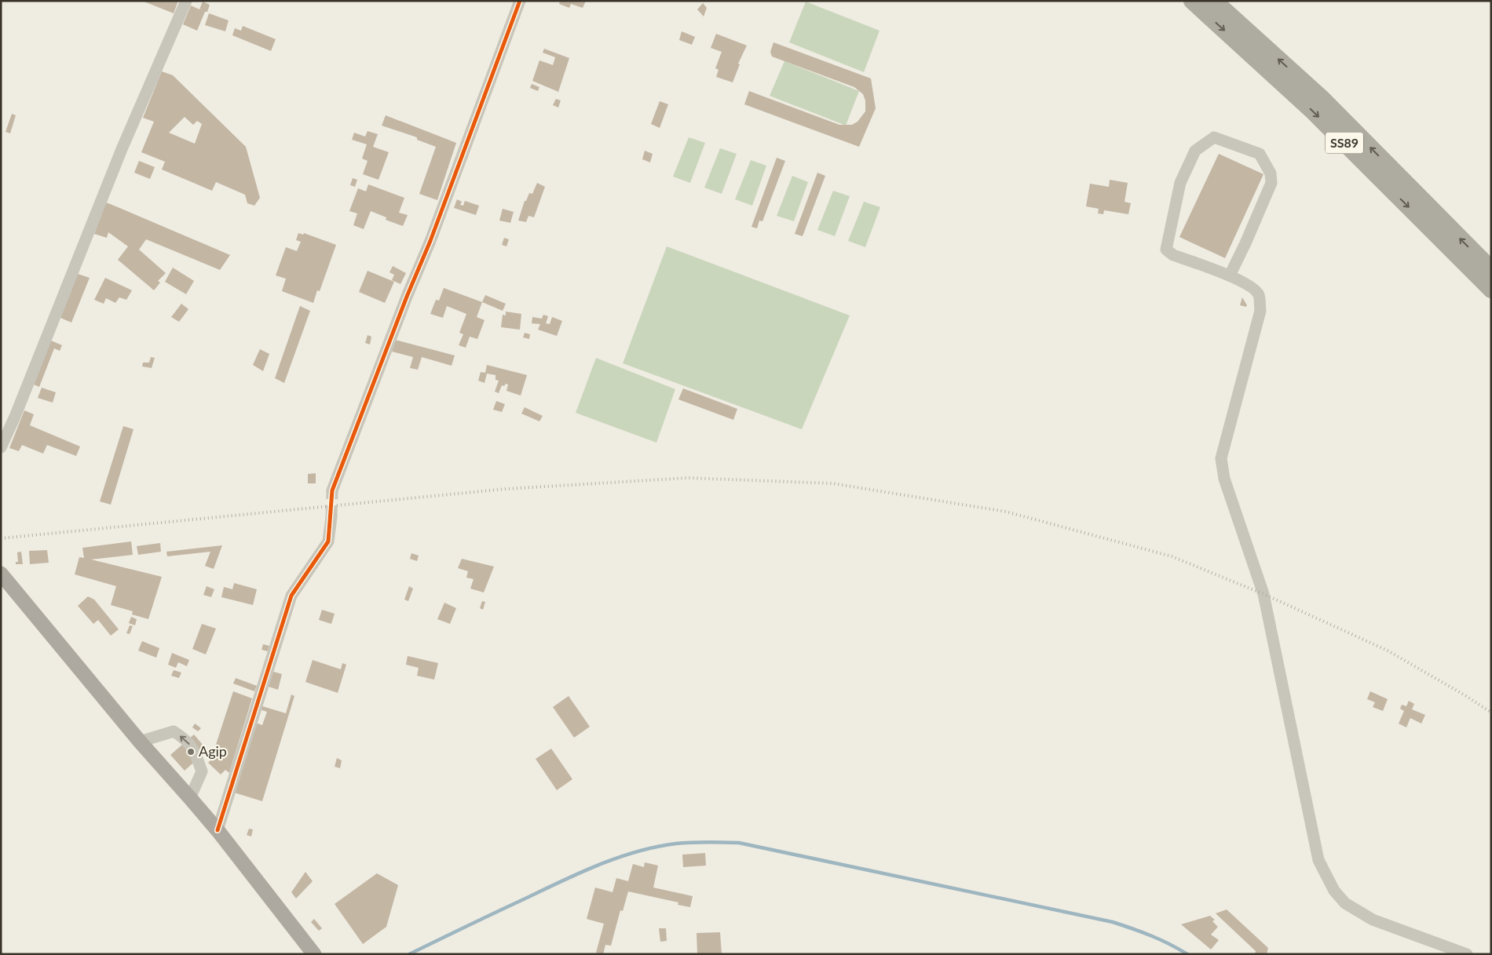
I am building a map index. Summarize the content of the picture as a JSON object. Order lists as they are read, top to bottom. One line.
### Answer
{"streets":{"highway":["SS89"]},"places":["Agip"]}
